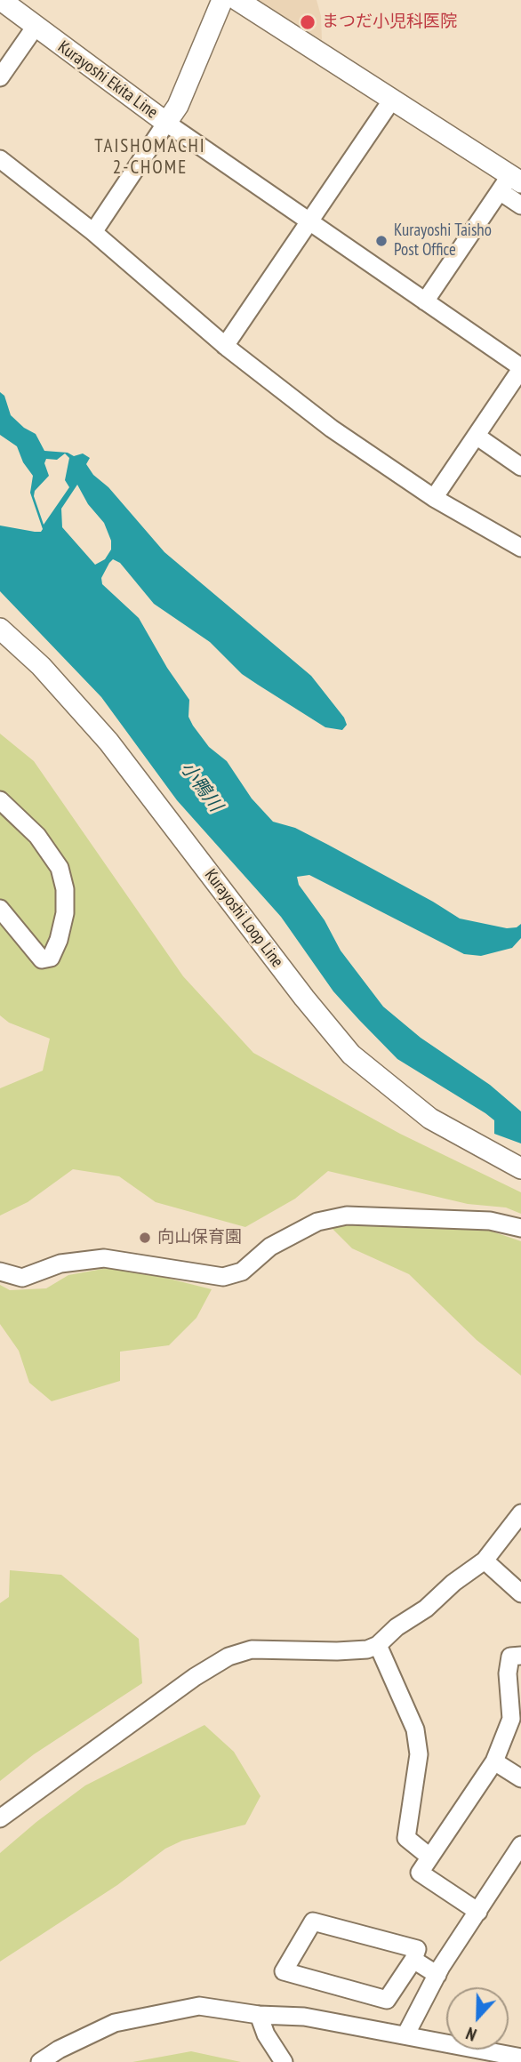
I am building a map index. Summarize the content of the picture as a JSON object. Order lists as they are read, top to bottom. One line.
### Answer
{"streets":{"main road":["Kurayoshi Ekita Line","Kurayoshi Loop Line"]},"districts":["TAISHOMACHI 2-CHOME"],"water":["小鴨川"],"places":["まつだ小児科医院","Kurayoshi Taisho Post Office","向山保育園"],"north":"bottom"}
